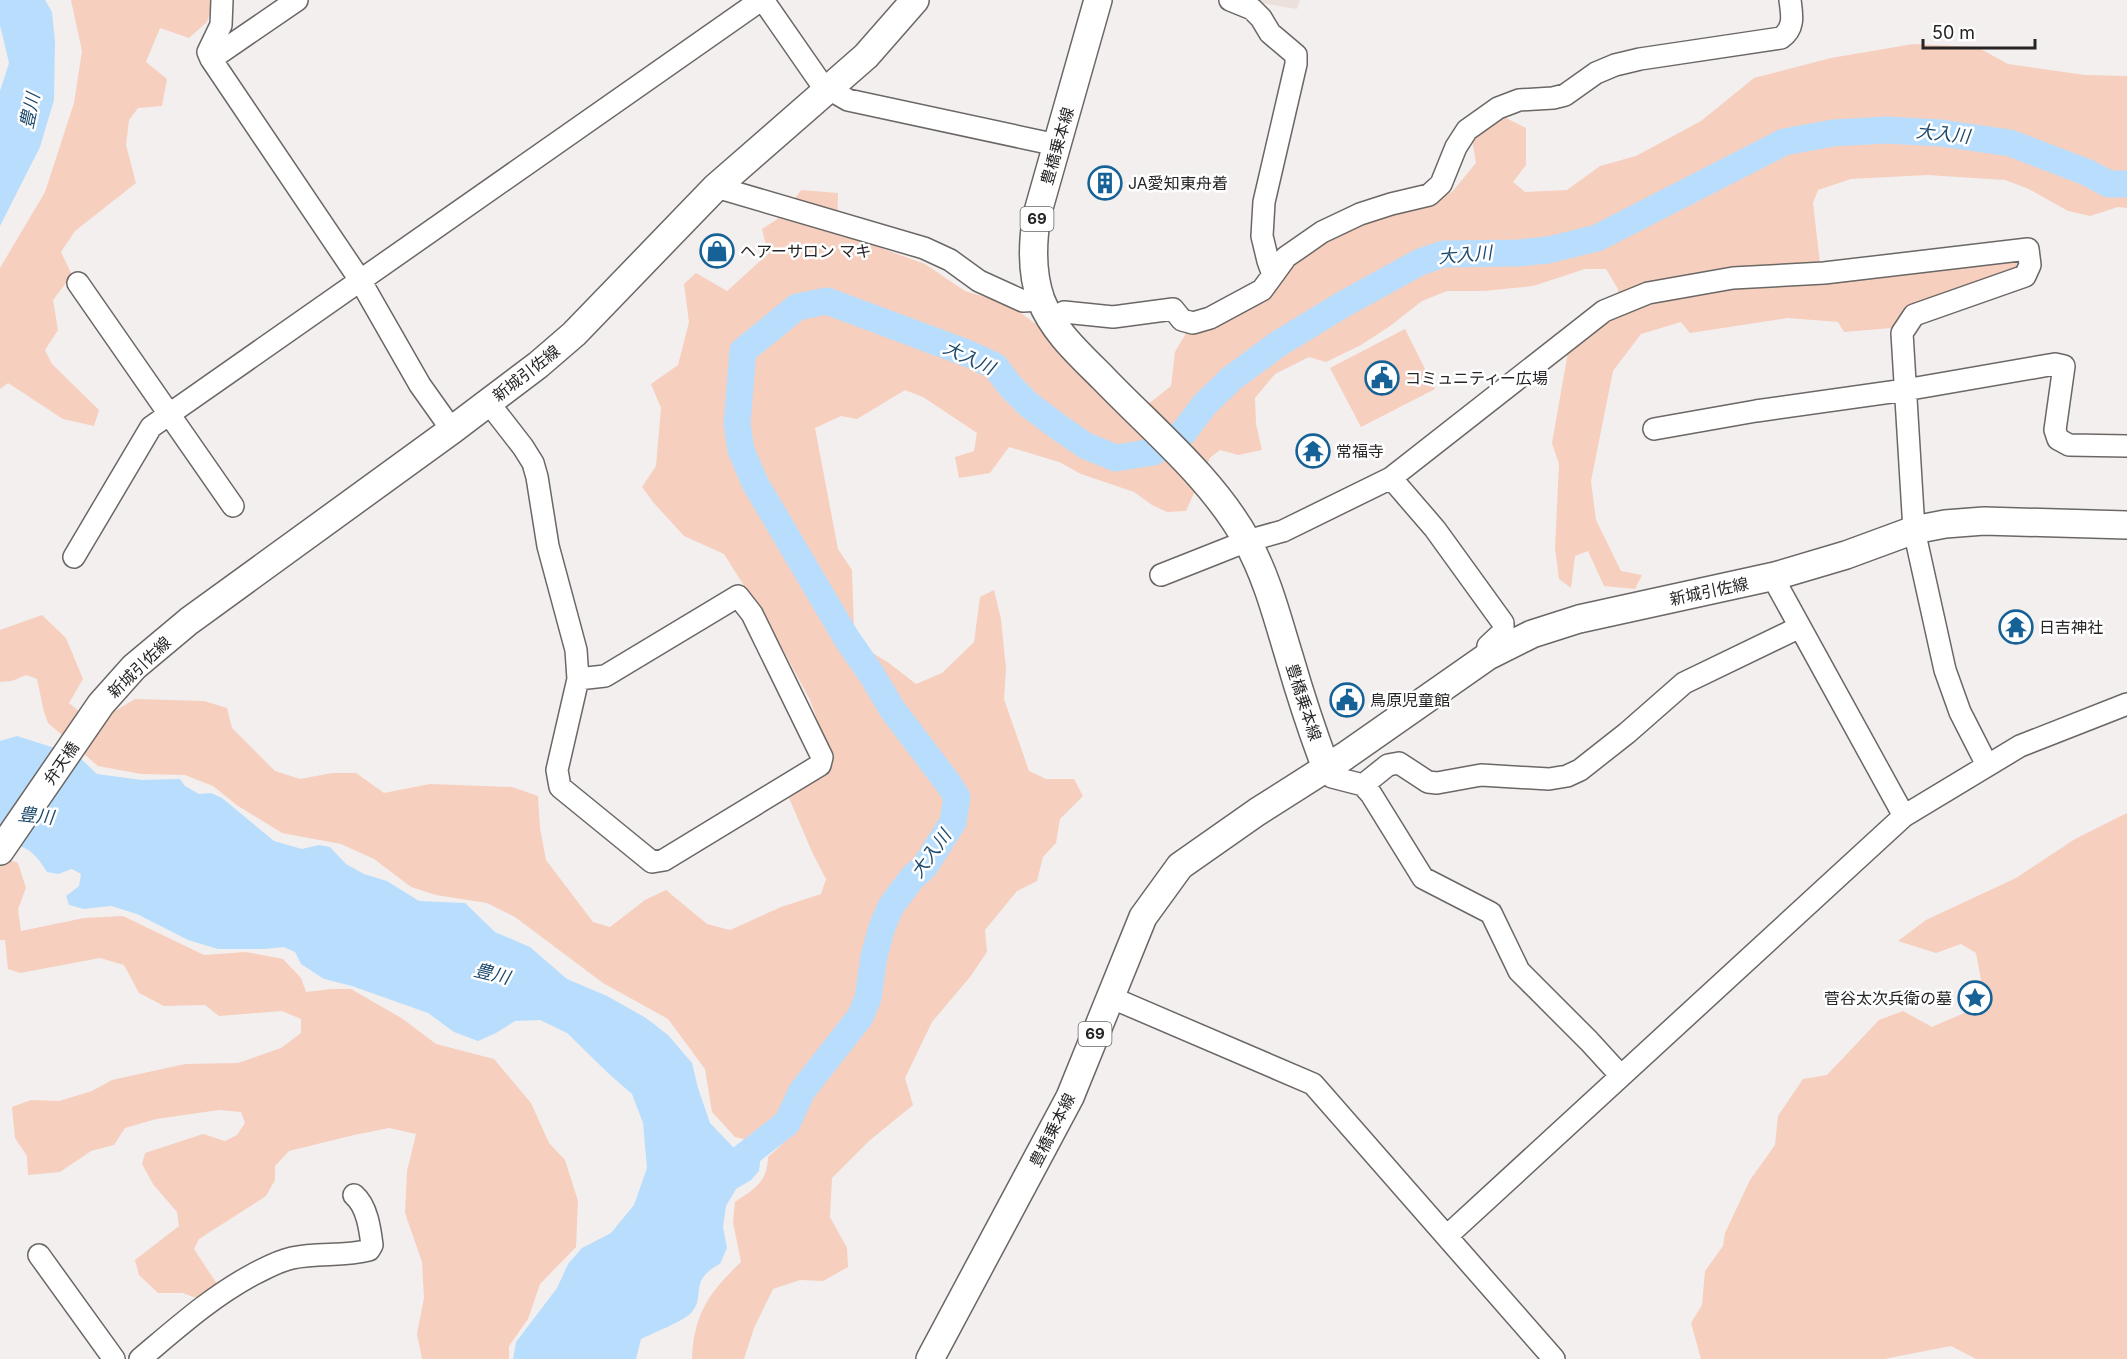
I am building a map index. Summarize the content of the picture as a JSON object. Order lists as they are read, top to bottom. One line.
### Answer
{"streets":{"main road":["豊橋乗本線","69","新城引佐線","弁天橋"]},"crossings":[["豊橋乗本線","新城引佐線"],["新城引佐線","弁天橋"]],"water":["豊川","大入川"],"places":{"building":["JA愛知東舟着"],"shop":["ヘアーサロン マキ"],"public building":["コミュニティー広場","鳥原児童館"],"temple":["常福寺","日吉神社"],"place":["菅谷太次兵衛の墓"]},"scale_bar":"50 m"}
